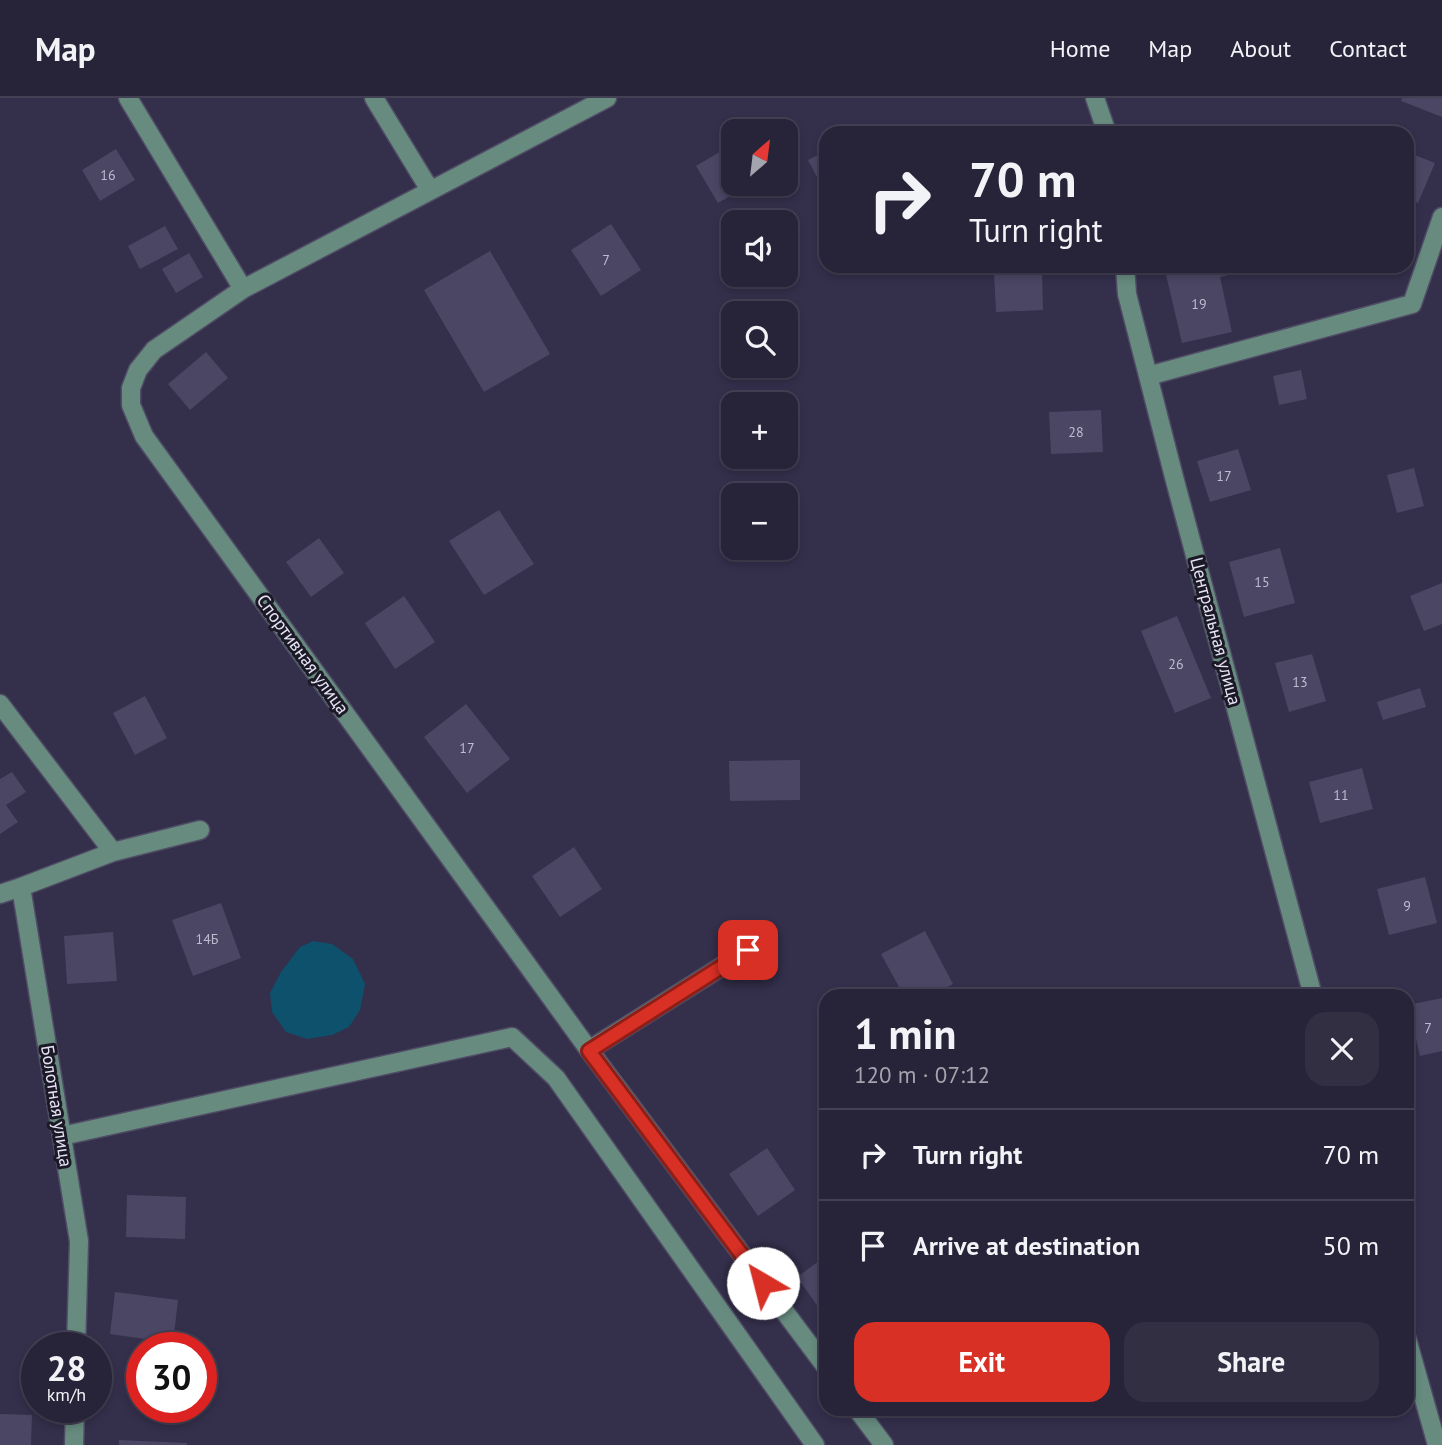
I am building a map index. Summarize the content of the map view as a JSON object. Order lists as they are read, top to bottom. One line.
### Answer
{"streets":{"street":["Центральная улица","Спортивная улица","Болотная улица"]},"house_numbers":["16","7","19","28","17","15","26","13","17","11","9","14Б","7"],"north":"top right","page":{"header":"Map","nav":["Home","Map","About","Contact"],"map_buttons":["+","−"],"turn":["70 m","Turn right"],"heading":["1 min","120 m · 07:12"],"list":[{"name":"Turn right","value":"70 m"},{"name":"Arrive at destination","value":"50 m"}],"buttons":["Exit","Share"],"speed":"28 km/h","limit":"30"}}
